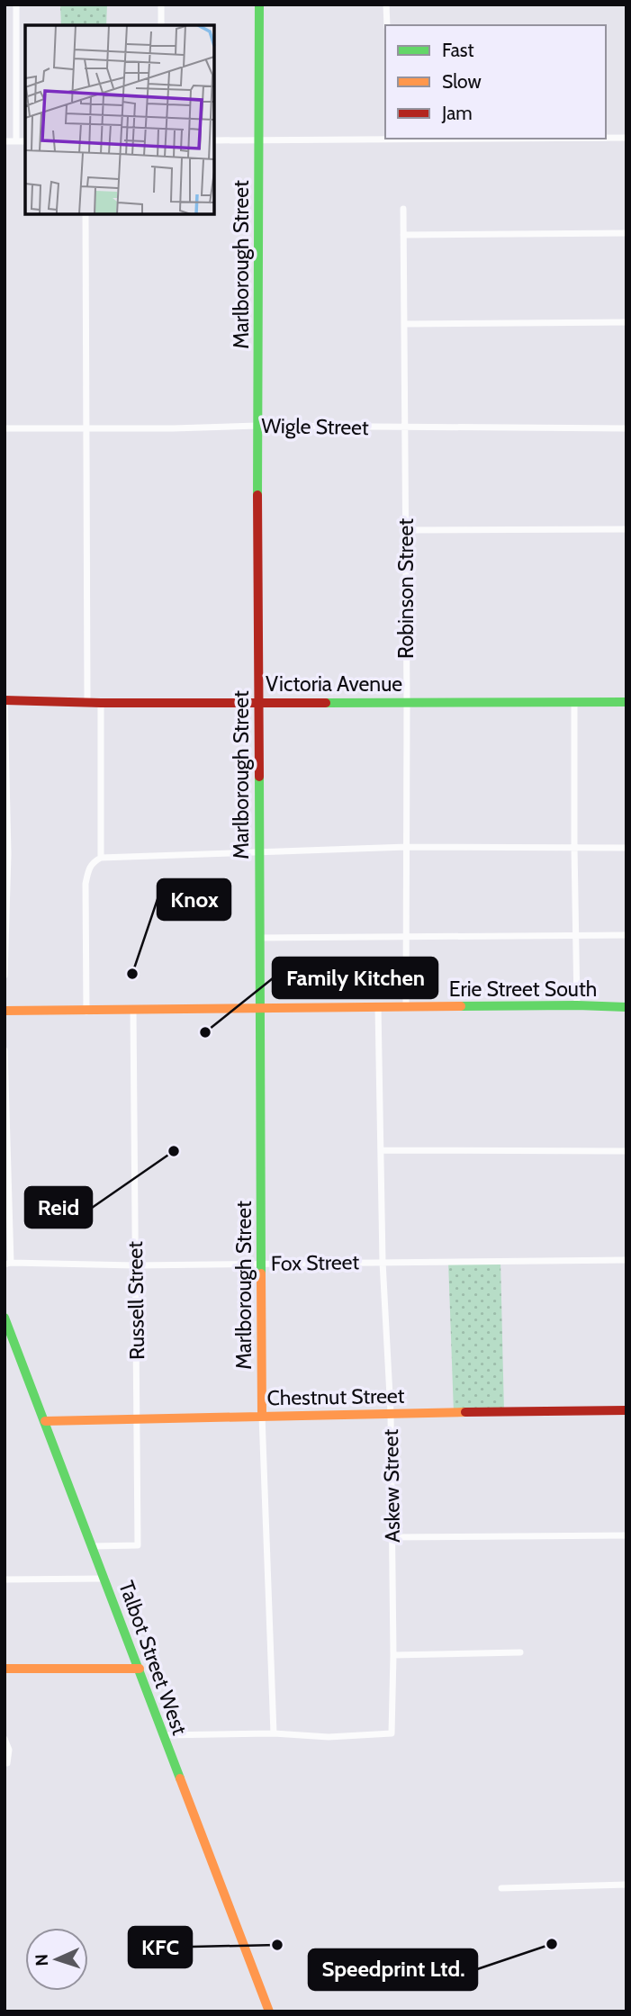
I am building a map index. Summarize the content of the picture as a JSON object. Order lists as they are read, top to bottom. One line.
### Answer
{"streets":{"street":["Marlborough Street","Wigle Street","Robinson Street","Victoria Avenue","Erie Street South","Fox Street","Russell Street","Chestnut Street","Askew Street","Talbot Street West"]},"crossings":[["Marlborough Street","Wigle Street"],["Marlborough Street","Victoria Avenue"],["Marlborough Street","Erie Street South"],["Marlborough Street","Fox Street"],["Marlborough Street","Chestnut Street"],["Marlborough Street","Askew Street"],["Wigle Street","Robinson Street"],["Robinson Street","Victoria Avenue"],["Robinson Street","Erie Street South"],["Erie Street South","Russell Street"],["Erie Street South","Askew Street"],["Fox Street","Russell Street"],["Fox Street","Askew Street"],["Russell Street","Chestnut Street"],["Russell Street","Talbot Street West"],["Chestnut Street","Askew Street"],["Chestnut Street","Talbot Street West"]],"places":["Knox","Family Kitchen","Reid","Speedprint Ltd.","KFC"],"legend":["Fast","Slow","Jam"],"north":"left"}
